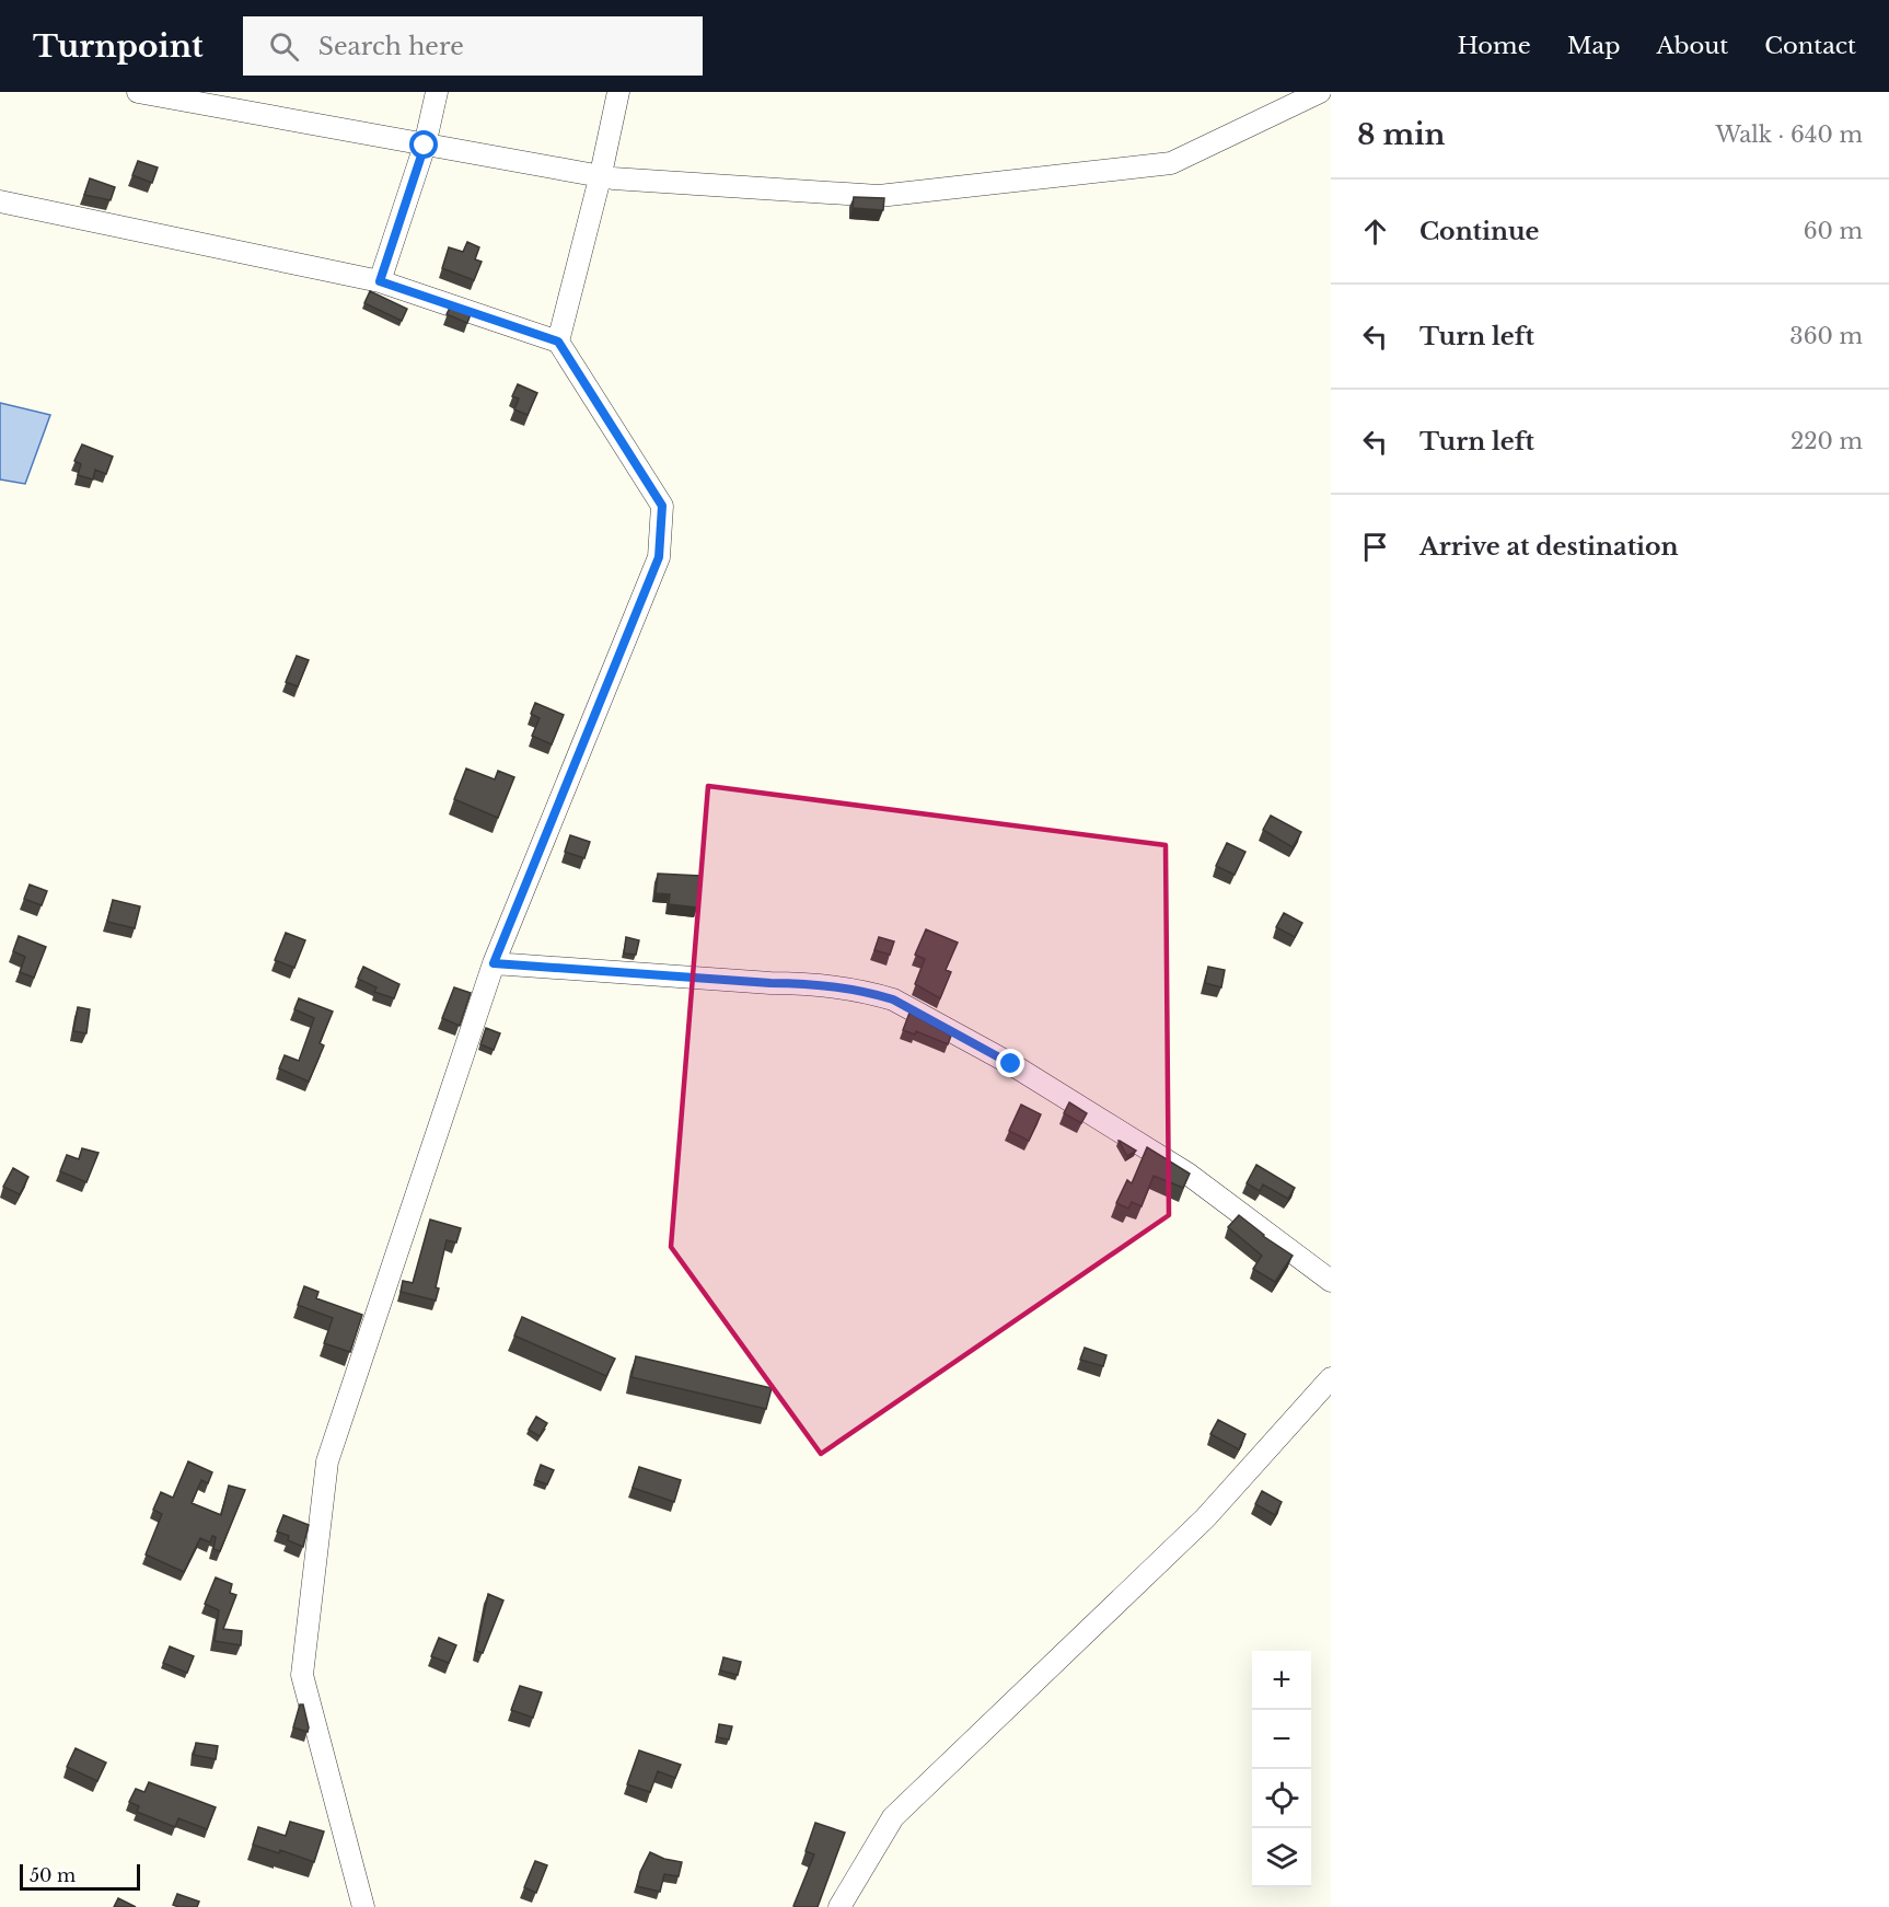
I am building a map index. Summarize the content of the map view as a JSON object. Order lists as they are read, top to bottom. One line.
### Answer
{"scale_bar":"50 m","page":{"header":"Turnpoint","search":"Search here","nav":["Home","Map","About","Contact"],"heading":["8 min","Walk · 640 m"],"list":[["Continue","60 m"],["Turn left","360 m"],["Turn left","220 m"],"Arrive at destination"],"map_buttons":["+","−"],"scale":"50 m"}}
